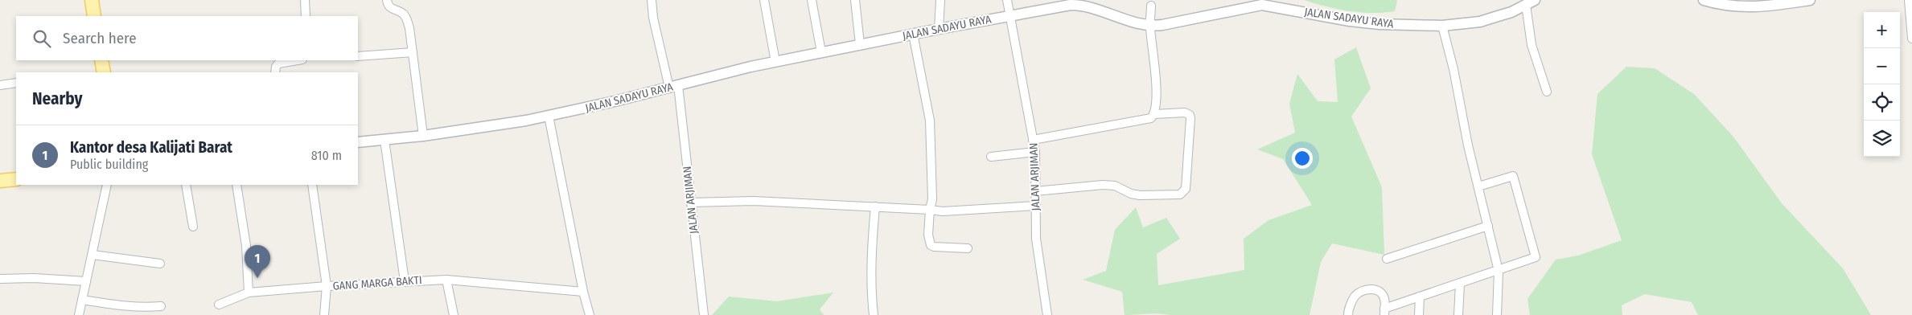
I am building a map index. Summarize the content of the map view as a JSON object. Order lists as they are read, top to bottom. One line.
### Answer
{"streets":{"street":["JALAN SADAYU RAYA","JALAN ARJIMAN","GANG MARGA BAKTI"]},"crossings":[["JALAN SADAYU RAYA","JALAN ARJIMAN"]],"page":{"map_buttons":["+","−"],"search":"Search here","heading":"Nearby","list":[{"mark":"1","name":"Kantor desa Kalijati Barat","note":"Public building","value":"810 m"}],"pins":"1"}}
